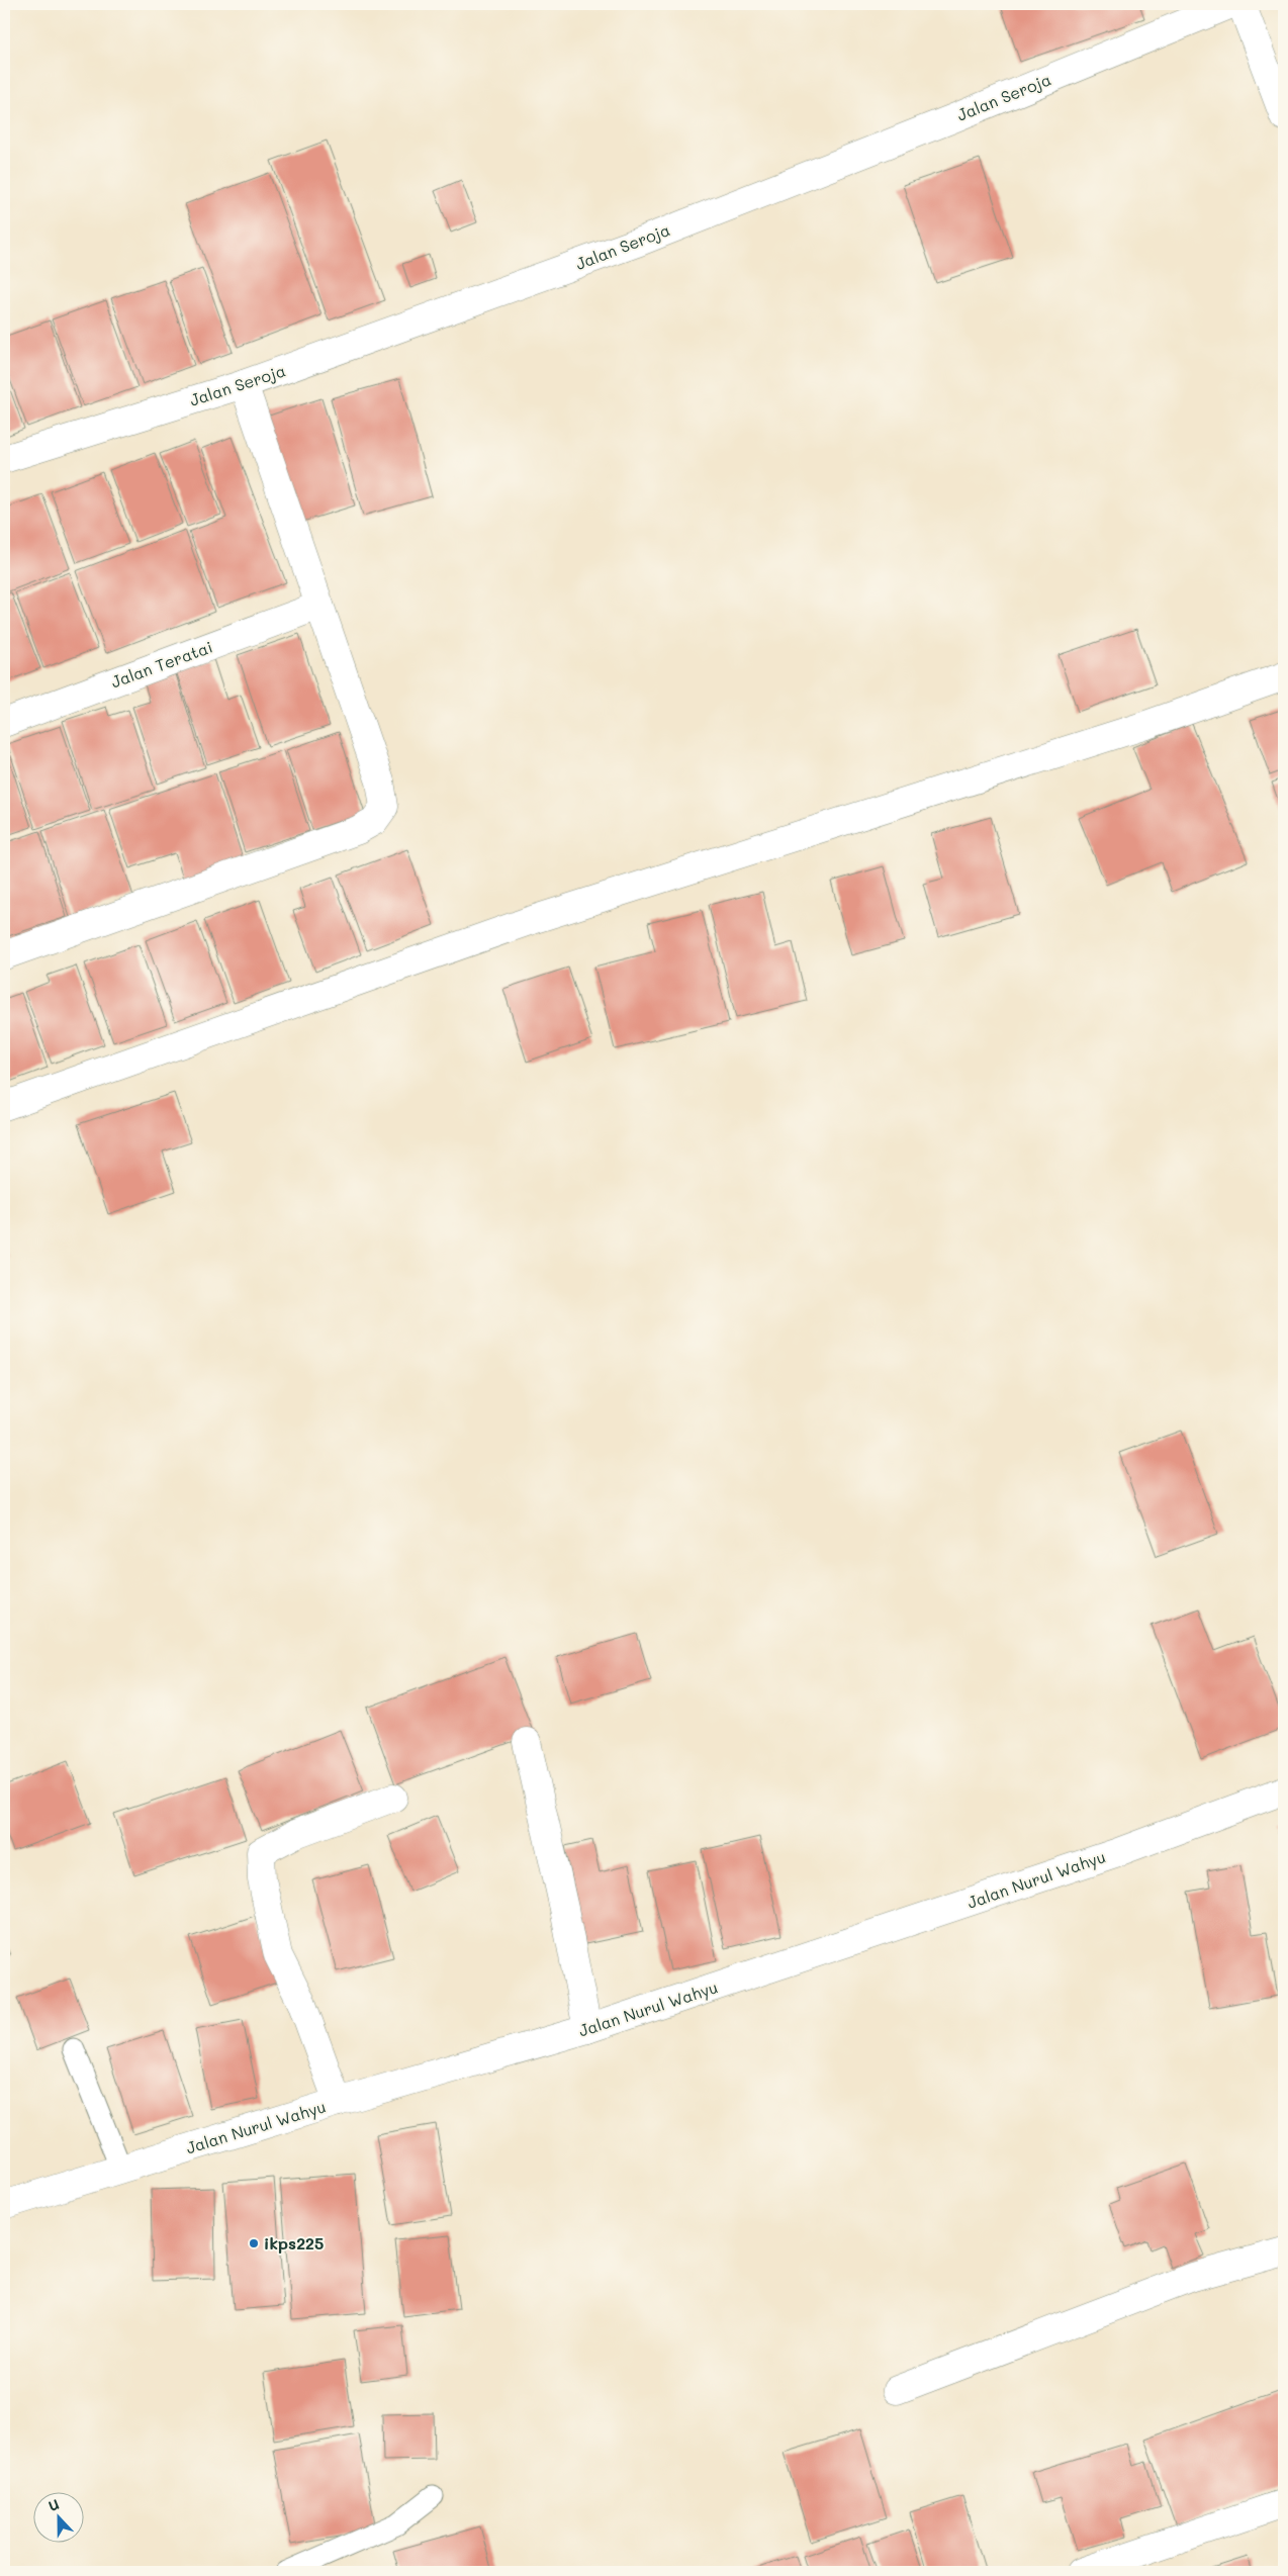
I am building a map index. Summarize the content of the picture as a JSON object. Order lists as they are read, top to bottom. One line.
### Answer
{"streets":{"street":["Jalan Seroja","Jalan Teratai","Jalan Nurul Wahyu"]},"places":["ikps225"],"north":"top"}
